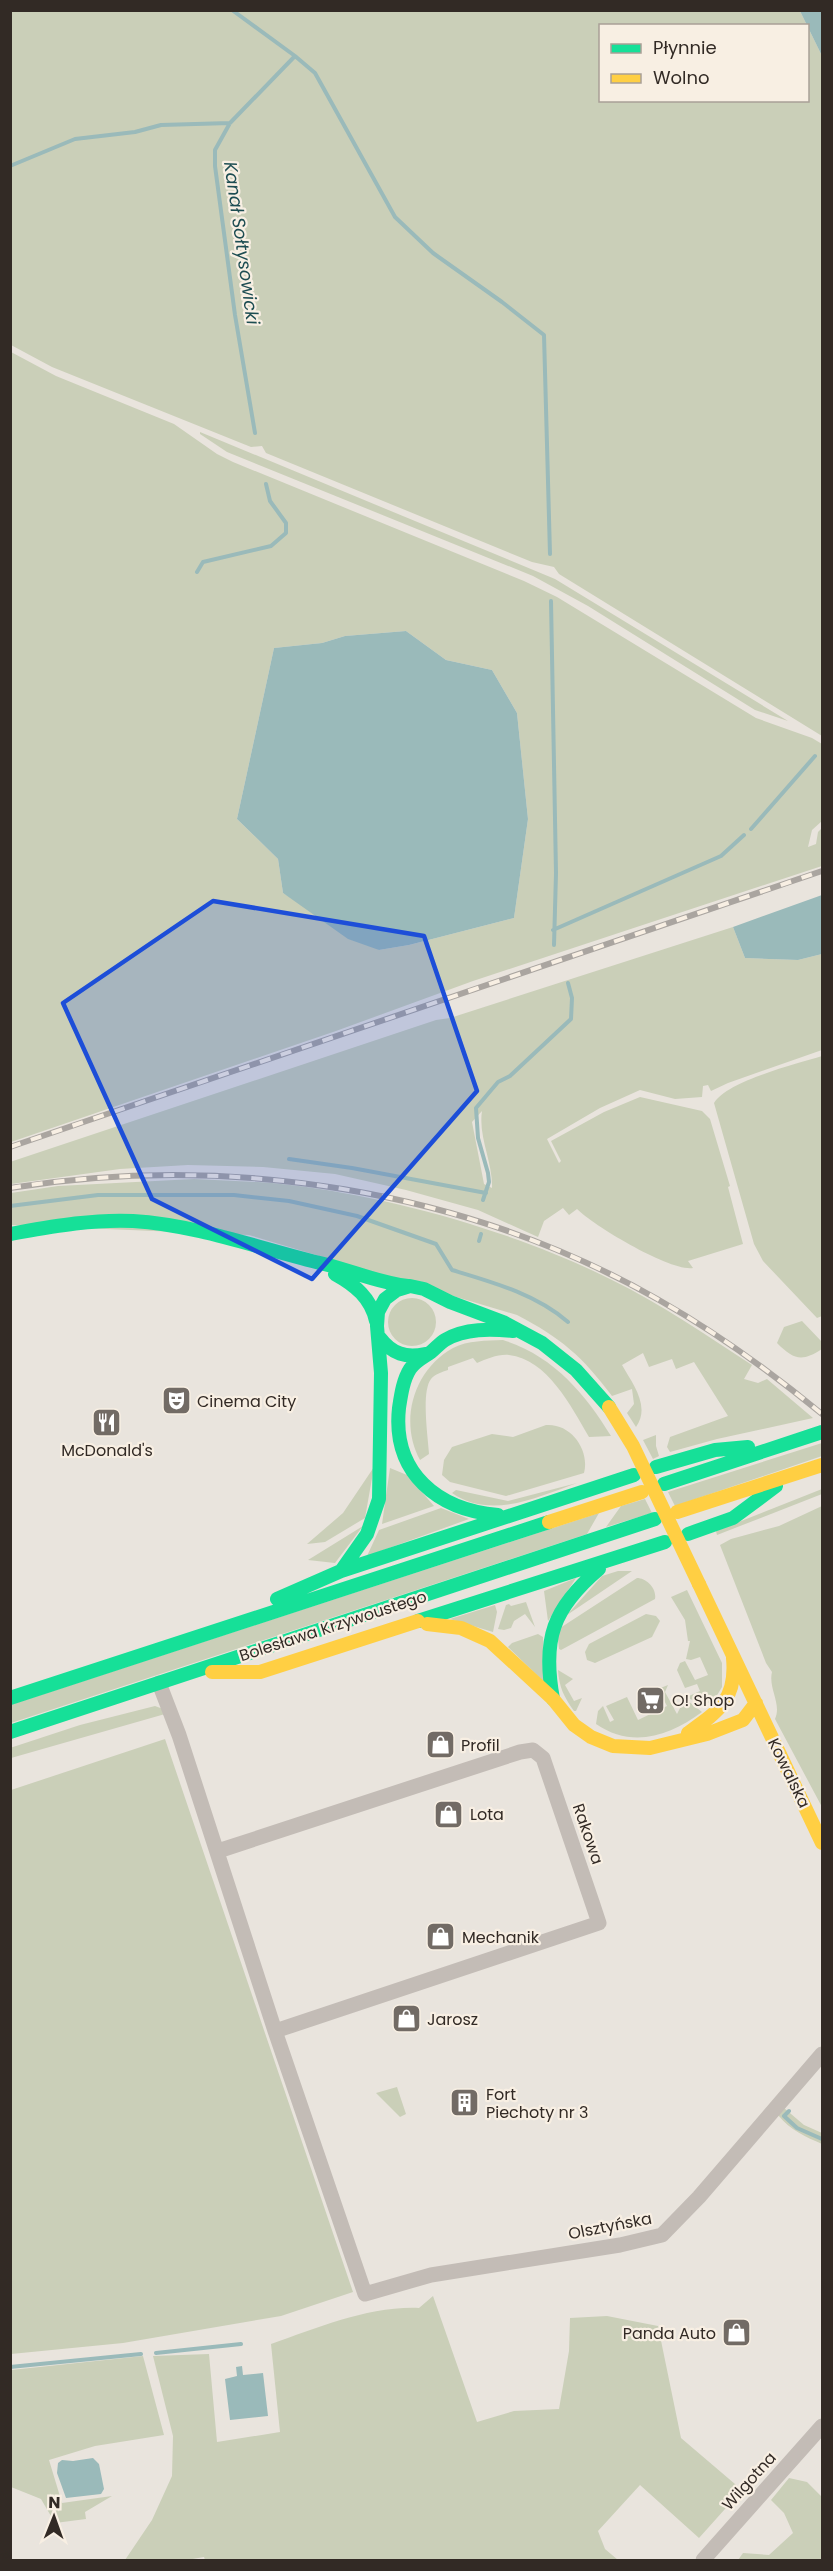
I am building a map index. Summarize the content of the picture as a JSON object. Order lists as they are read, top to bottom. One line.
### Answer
{"streets":{"main road":["Bolesława Krzywoustego","Kowalska"],"street":["Rakowa","Olsztyńska","Wilgotna"]},"crossings":[["Rakowa","Olsztyńska"]],"water":["Kanał Sołtysowicki"],"places":{"theatre":["Cinema City"],"restaurant":["McDonald's"],"supermarket":["O! Shop"],"shop":["Profil","Lota","Mechanik","Jarosz","Panda Auto"],"building":["Fort Piechoty nr 3"]},"legend":["Płynnie","Wolno"],"north":"top"}
